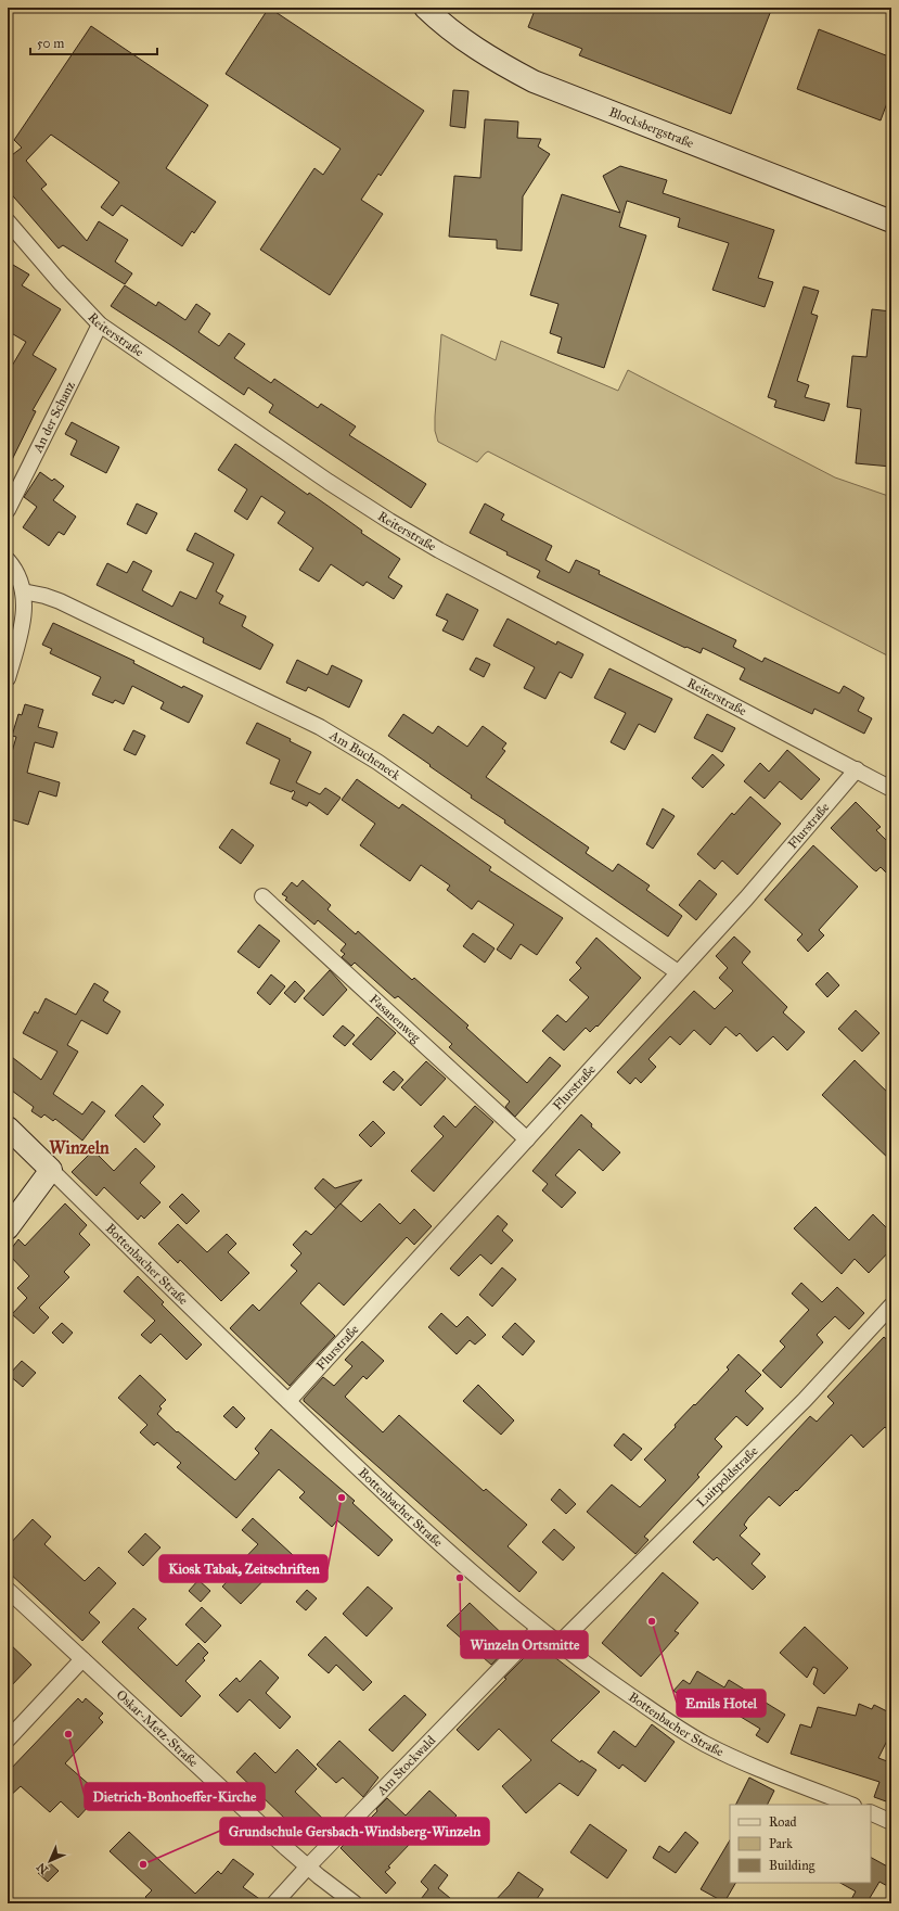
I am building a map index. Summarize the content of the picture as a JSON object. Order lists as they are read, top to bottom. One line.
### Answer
{"streets":{"main road":["Blocksbergstraße","Bottenbacher Straße"],"street":["Reiterstraße","An der Schanz","Am Bucheneck","Flurstraße","Fasanenweg","Luitpoldstraße","Oskar-Metz-Straße","Am Stockwald"]},"crossings":[["Reiterstraße","An der Schanz"],["Reiterstraße","Flurstraße"],["Am Bucheneck","Flurstraße"],["Flurstraße","Fasanenweg"],["Flurstraße","Bottenbacher Straße"],["Bottenbacher Straße","Luitpoldstraße"],["Bottenbacher Straße","Am Stockwald"],["Oskar-Metz-Straße","Am Stockwald"]],"districts":["Winzeln"],"places":["Kiosk Tabak, Zeitschriften","Winzeln Ortsmitte","Emils Hotel","Dietrich-Bonhoeffer-Kirche","Grundschule Gersbach-Windsberg-Winzeln"],"legend":["Road","Park","Building"],"scale_bar":"50 m","north":"bottom left"}
